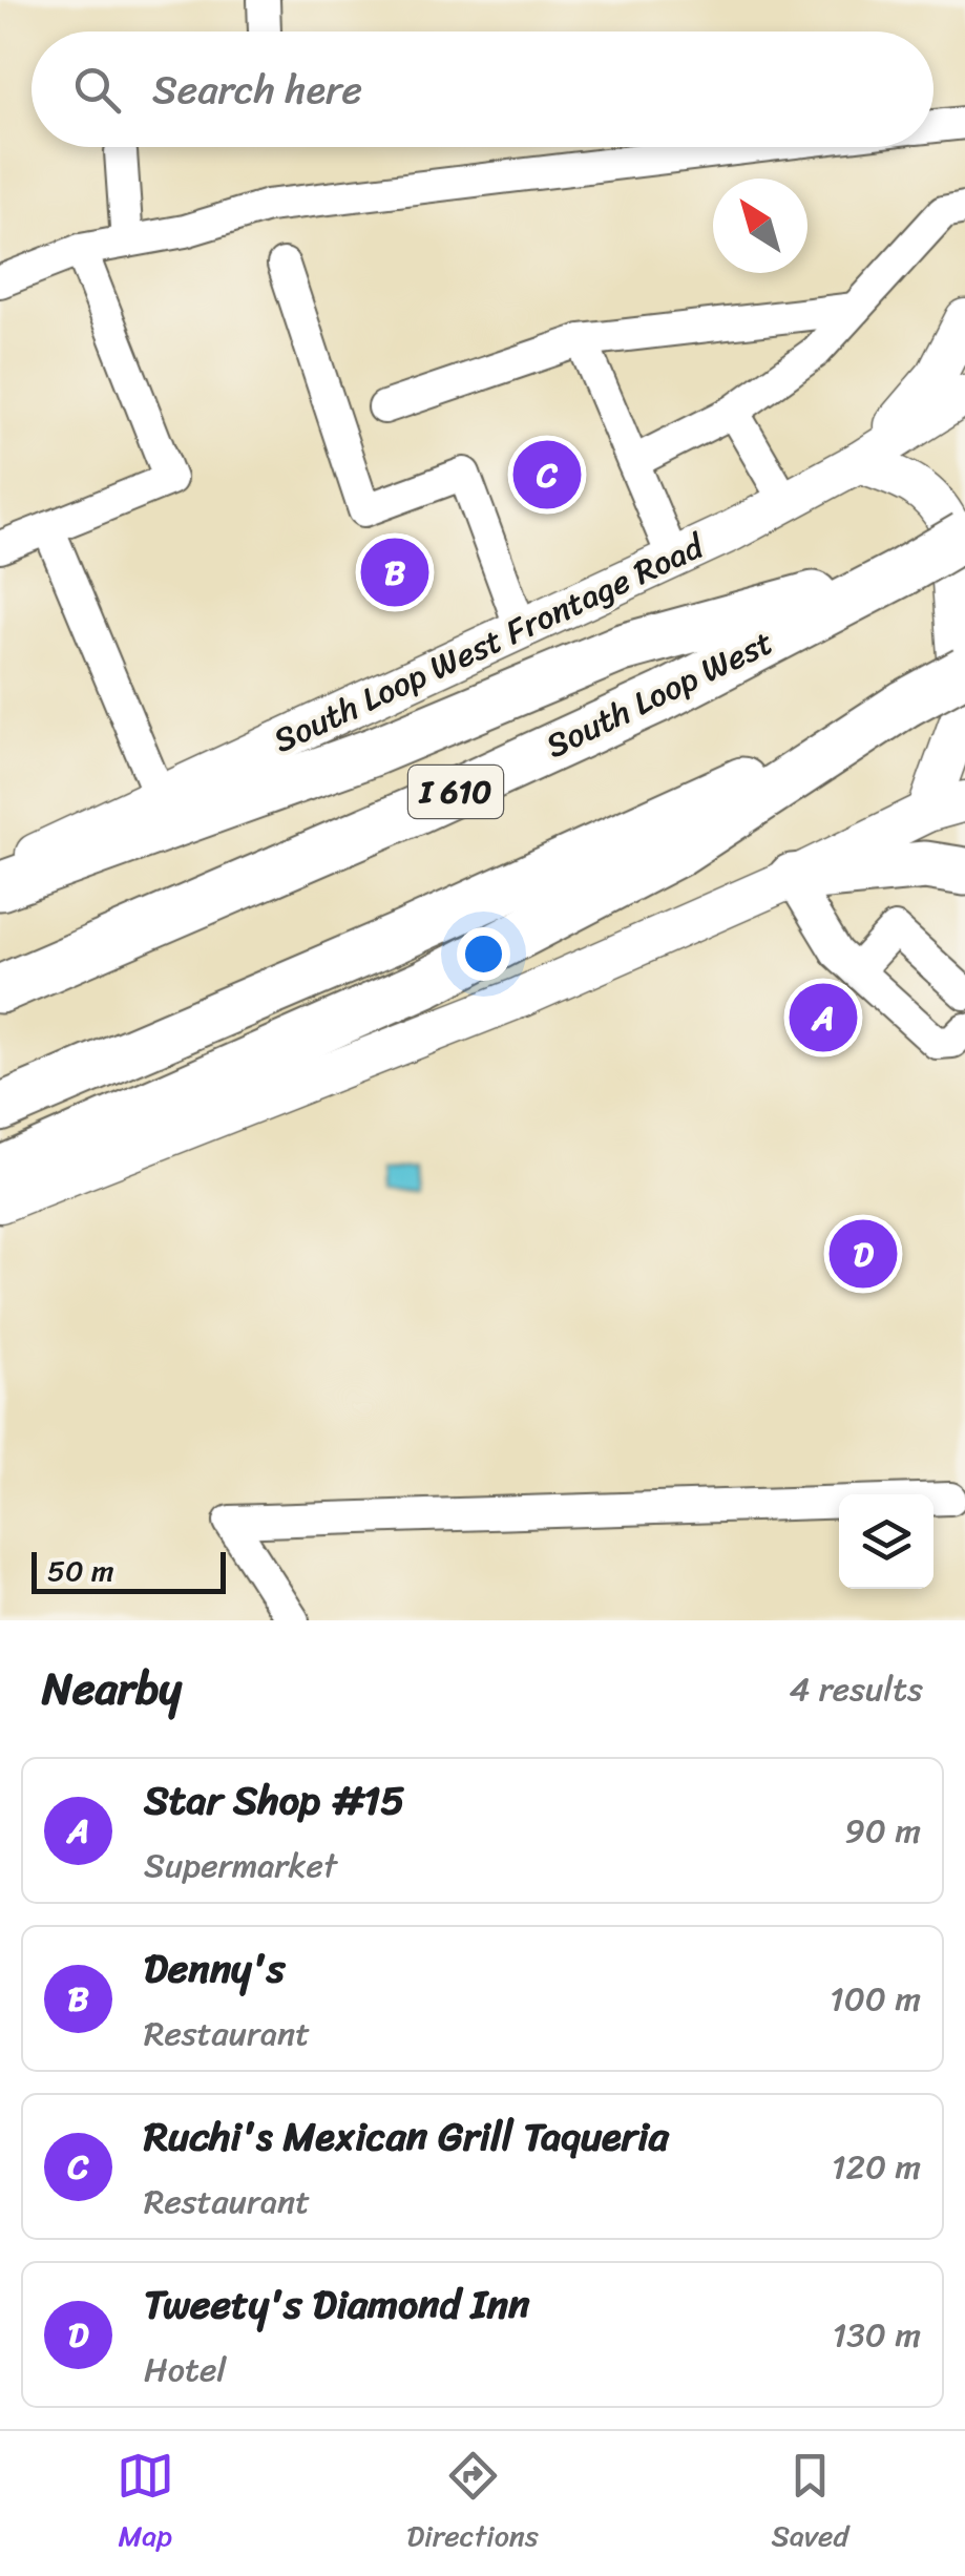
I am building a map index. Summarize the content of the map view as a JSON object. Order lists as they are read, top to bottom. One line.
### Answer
{"streets":{"highway":["South Loop West","I 610"],"main road":["South Loop West Frontage Road"]},"scale_bar":"50 m","north":"top left","page":{"search":"Search here","pins":["C","B","A","D"],"scale":"50 m","heading":["Nearby","4 results"],"list":[{"mark":"A","name":"Star Shop #15","note":"Supermarket","value":"90 m"},{"mark":"B","name":"Denny's","note":"Restaurant","value":"100 m"},{"mark":"C","name":"Ruchi's Mexican Grill Taqueria","note":"Restaurant","value":"120 m"},{"mark":"D","name":"Tweety's Diamond Inn","note":"Hotel","value":"130 m"}],"nav":["Map","Directions","Saved"]}}
